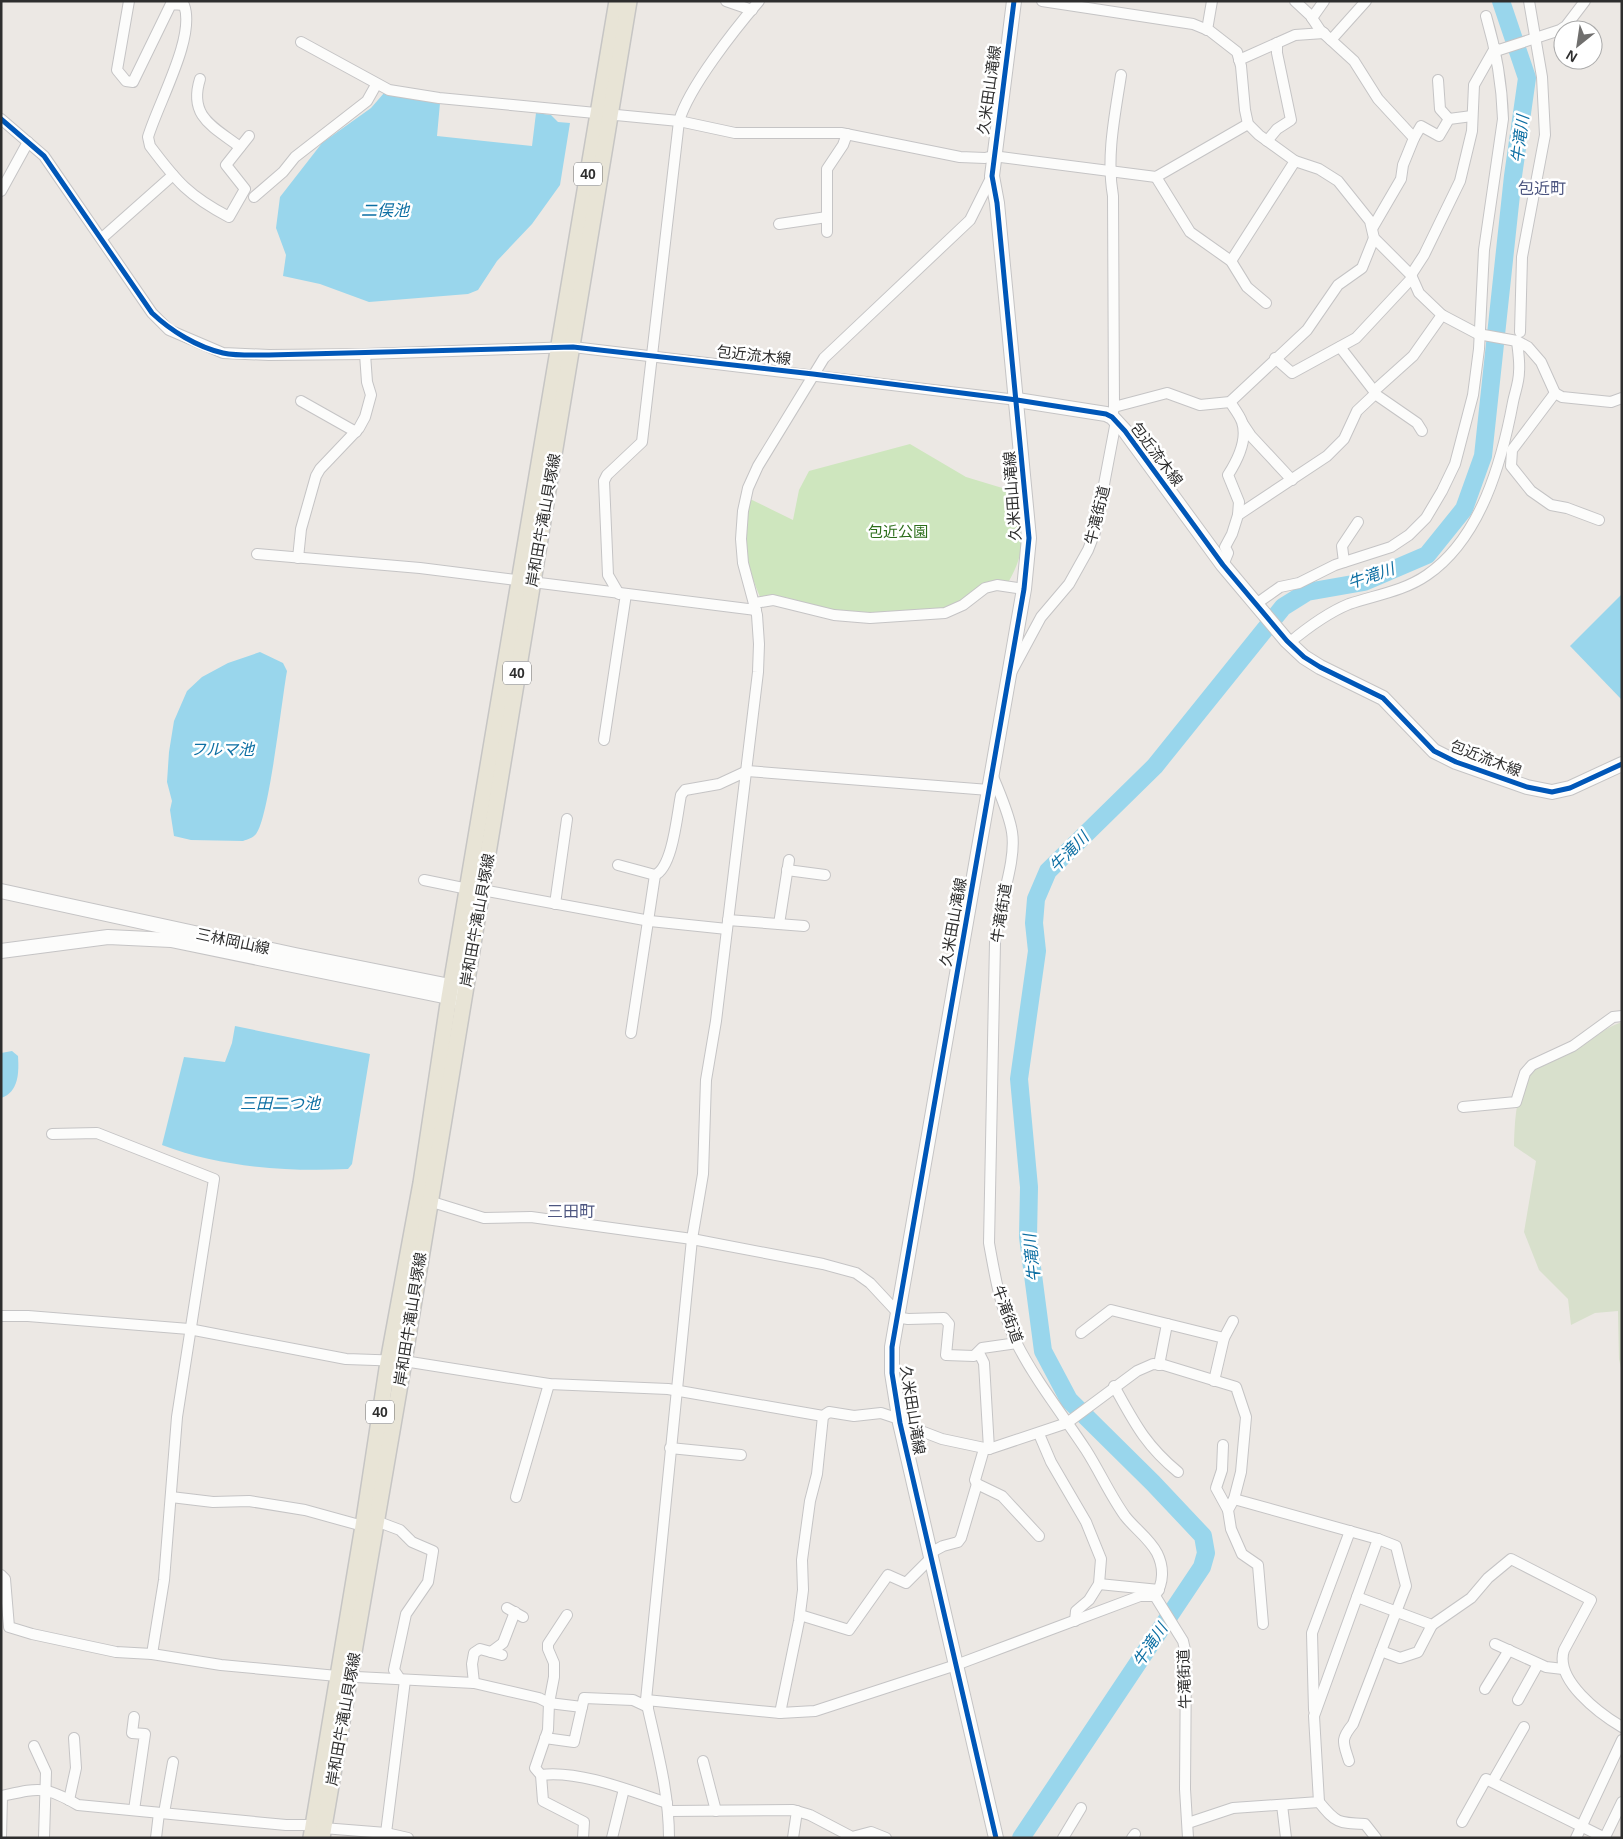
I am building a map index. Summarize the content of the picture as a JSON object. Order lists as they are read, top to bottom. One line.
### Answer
{"streets":{"main road":["40","岸和田牛滝山貝塚線"],"street":["久米田山滝線","包近流木線","牛滝街道","三林岡山線"]},"crossings":[["久米田山滝線","包近流木線"],["久米田山滝線","牛滝街道"],["包近流木線","牛滝街道"],["包近流木線","岸和田牛滝山貝塚線"],["岸和田牛滝山貝塚線","三林岡山線"]],"districts":["包近町","三田町"],"water":["牛滝川","二俣池","フルマ池","三田二つ池"],"parks":["包近公園"],"north":"bottom left"}
